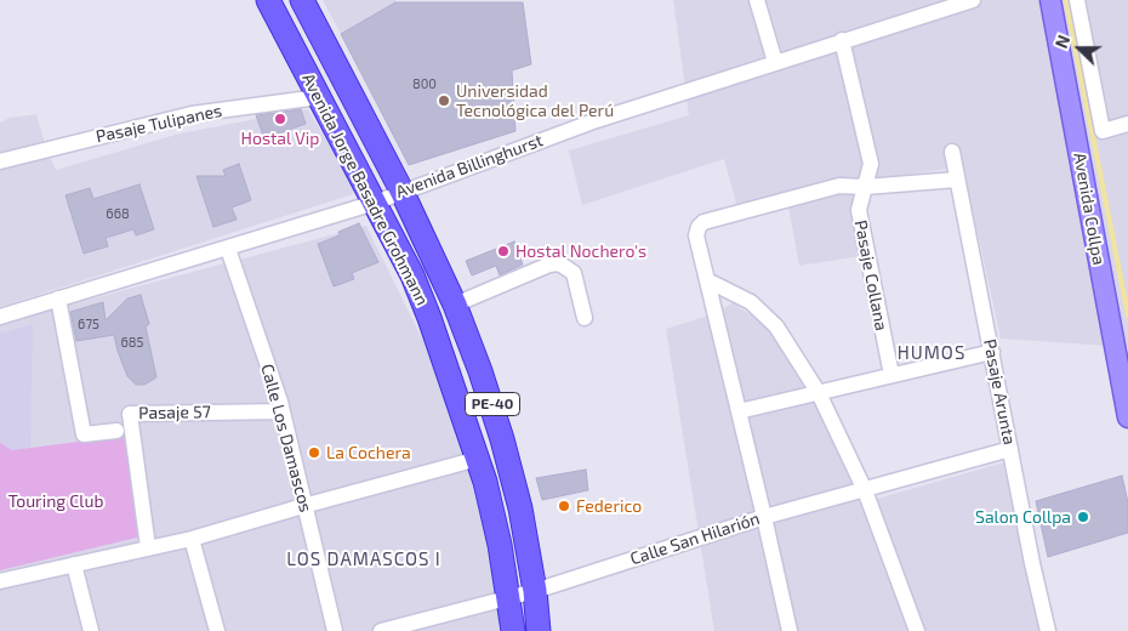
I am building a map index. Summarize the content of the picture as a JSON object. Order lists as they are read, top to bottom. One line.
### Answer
{"streets":{"highway":["Avenida Jorge Basadre Grohmann","PE-40"],"main road":["Avenida Collpa"],"street":["Pasaje Tulipanes","Avenida Billinghurst","Pasaje Collana","Pasaje Arunta","Pasaje 57","Calle Los Damascos","Calle San Hilarión"]},"crossings":[["Pasaje Tulipanes","Avenida Jorge Basadre Grohmann"],["Avenida Billinghurst","Avenida Jorge Basadre Grohmann"],["Avenida Billinghurst","Calle Los Damascos"],["Avenida Jorge Basadre Grohmann","Calle San Hilarión"],["Pasaje Arunta","Calle San Hilarión"],["Pasaje 57","Calle Los Damascos"]],"districts":["HUMOS","LOS DAMASCOS I"],"parks":["Touring Club"],"places":["Universidad Tecnológica del Perú","Hostal Vip","Hostal Nochero's","La Cochera","Federico","Salon Collpa"],"house_numbers":["800","668","675","685"],"north":"left"}
